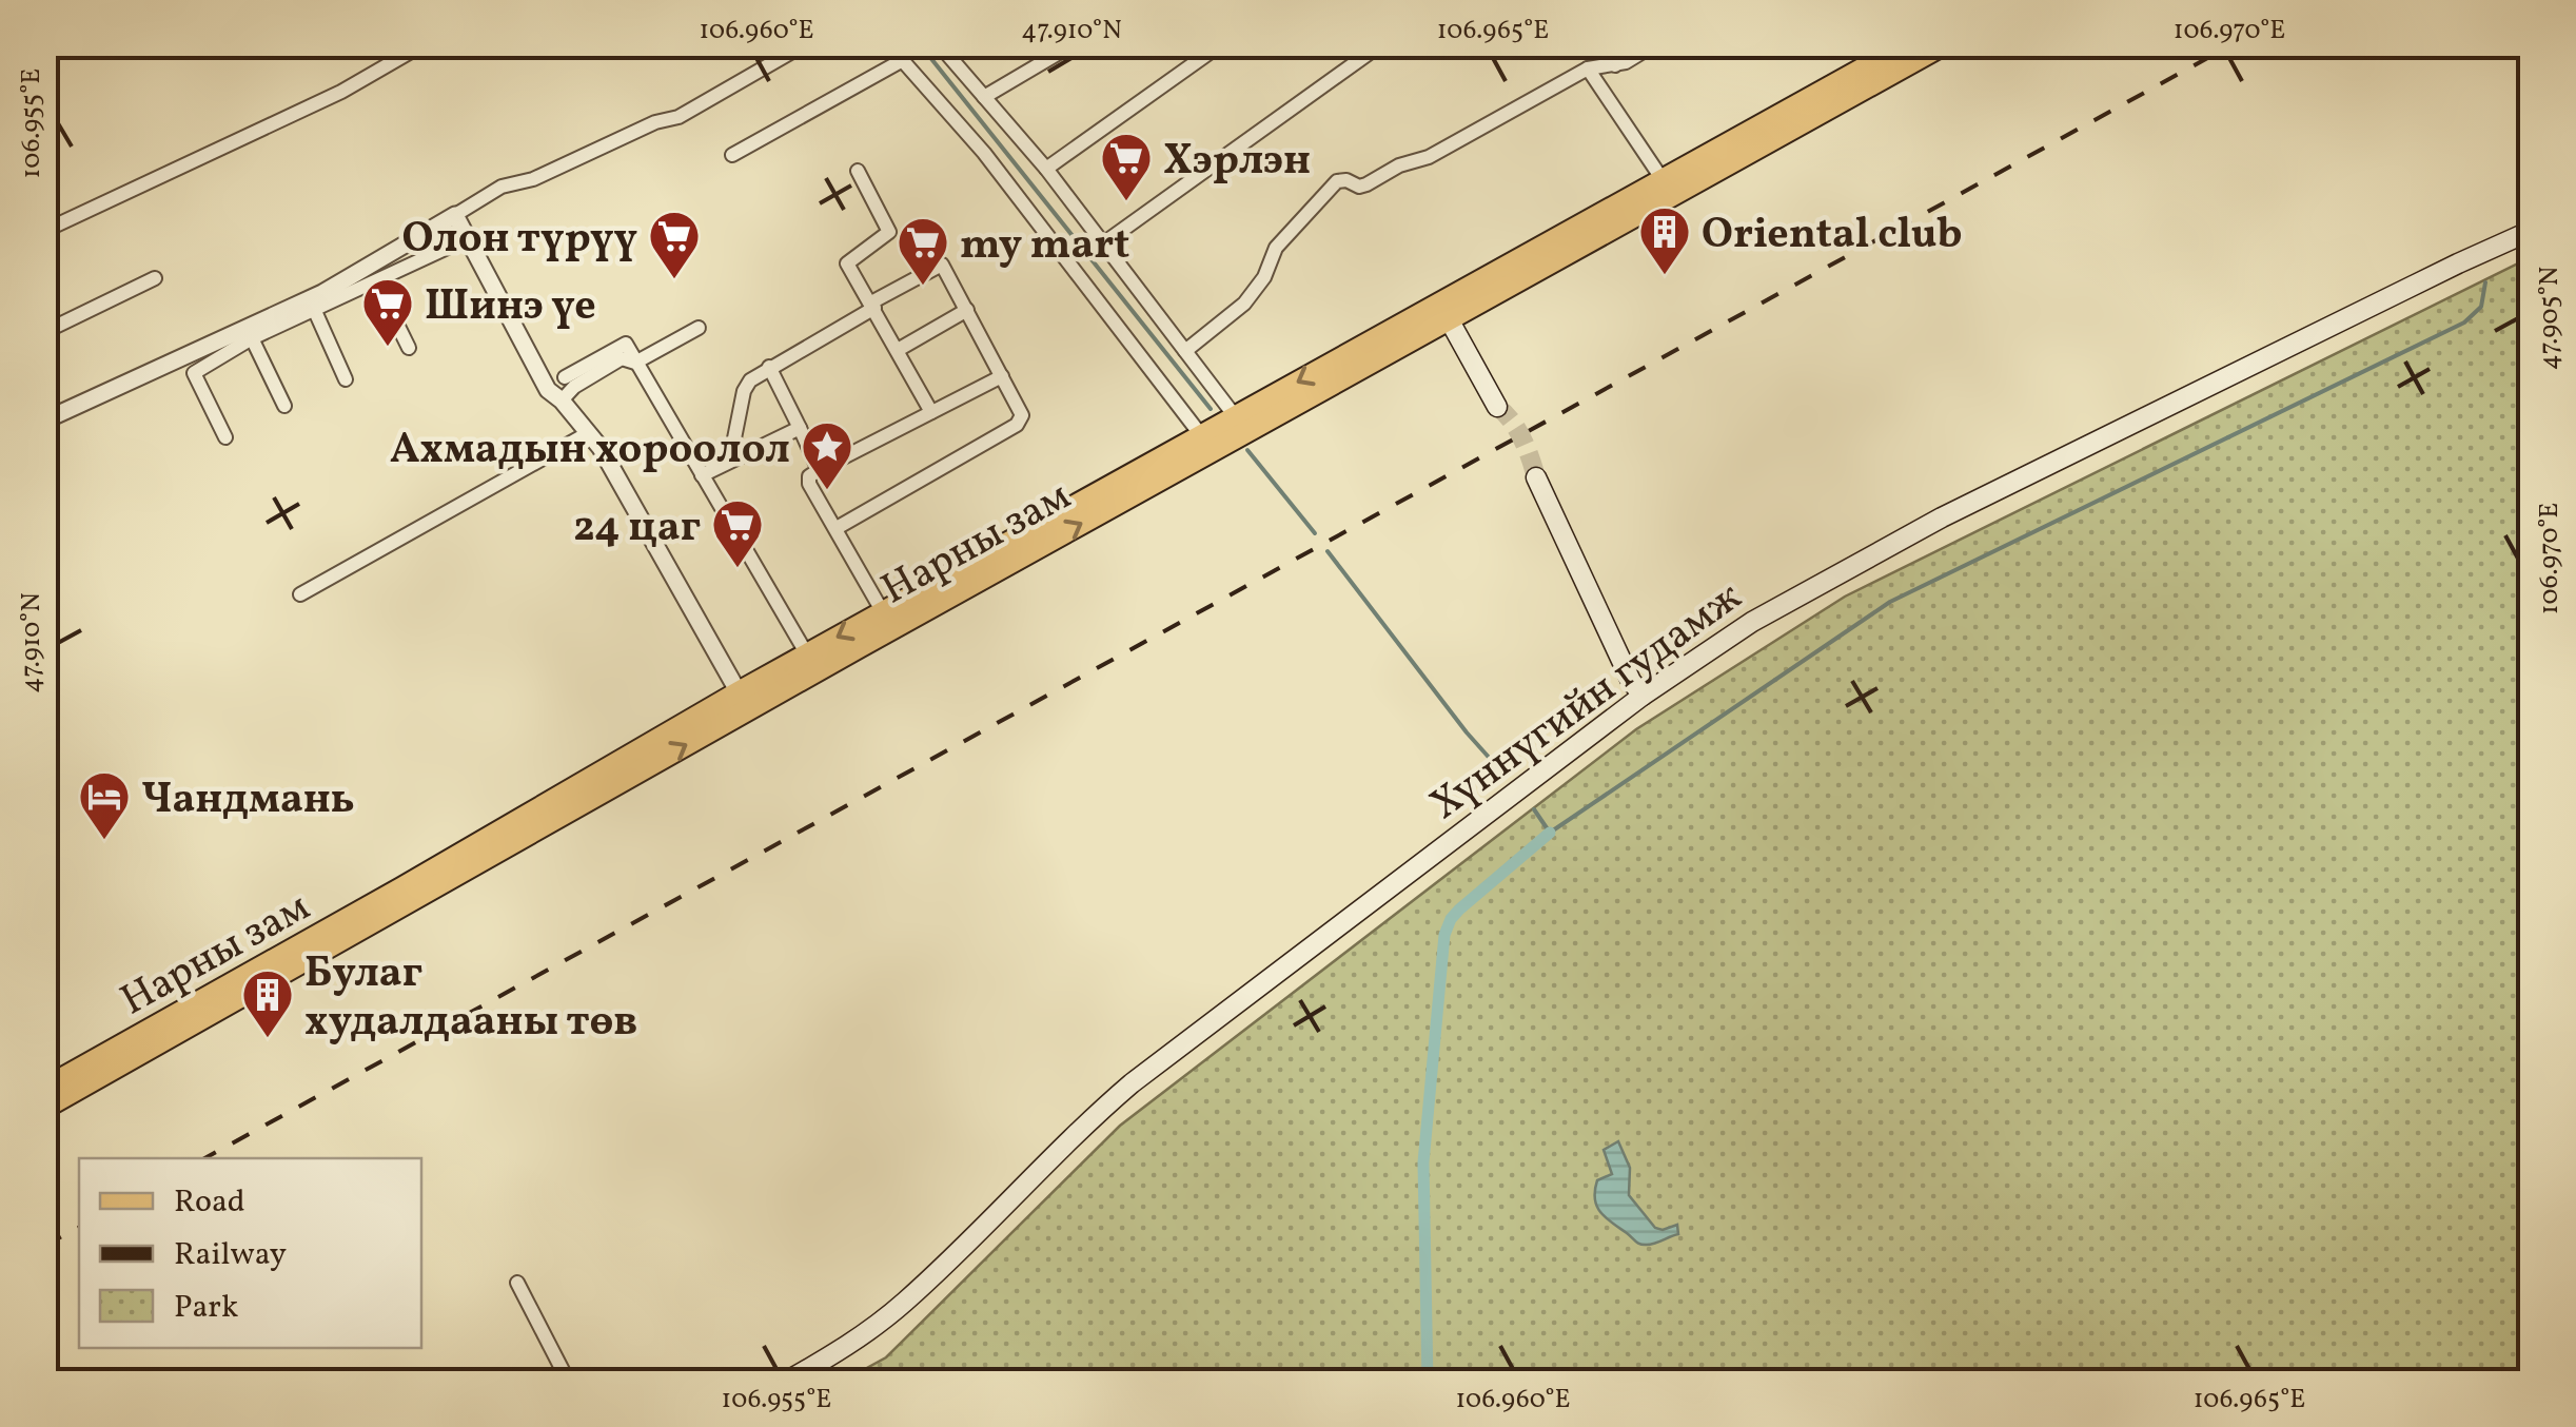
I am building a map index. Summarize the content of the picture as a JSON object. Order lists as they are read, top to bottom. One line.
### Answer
{"streets":{"main road":["Нарны зам","Хүннүгийн гудамж"]},"places":{"supermarket":["Хэрлэн","Олон түрүү","my mart","Шинэ үе","24 цаг"],"building":["Oriental club","Булаг худалдааны төв"],"place":["Ахмадын хороолол"],"hotel":["Чандмань"]},"legend":["Road","Railway","Park"],"coordinates":["106.960°E","47.910°N","106.965°E","106.970°E","106.955°E","47.905°N"]}
